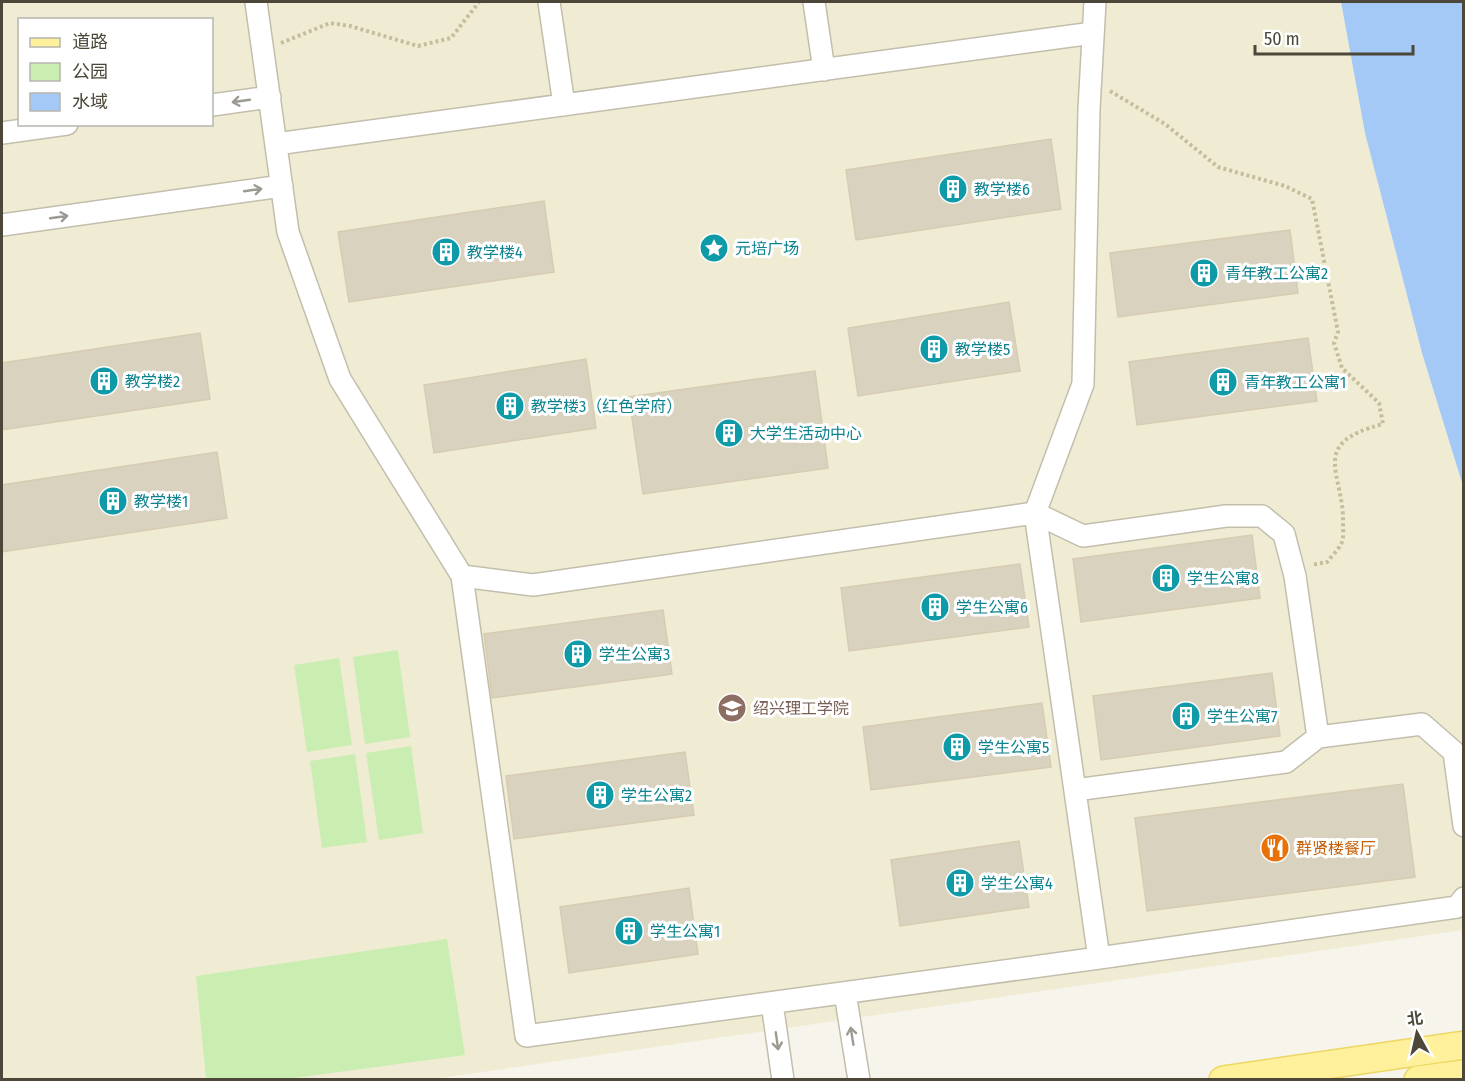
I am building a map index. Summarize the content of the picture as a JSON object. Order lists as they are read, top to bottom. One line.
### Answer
{"places":{"building":["教学楼6","教学楼4","青年教工公寓2","教学楼5","教学楼2","青年教工公寓1","教学楼3（红色学府）","大学生活动中心","教学楼1","学生公寓8","学生公寓6","学生公寓3","学生公寓7","学生公寓5","学生公寓2","学生公寓4","学生公寓1"],"place":["元培广场"],"school or university":["绍兴理工学院"],"restaurant":["群贤楼餐厅"]},"legend":["道路","公园","水域"],"scale_bar":"50 m","north":"top"}
